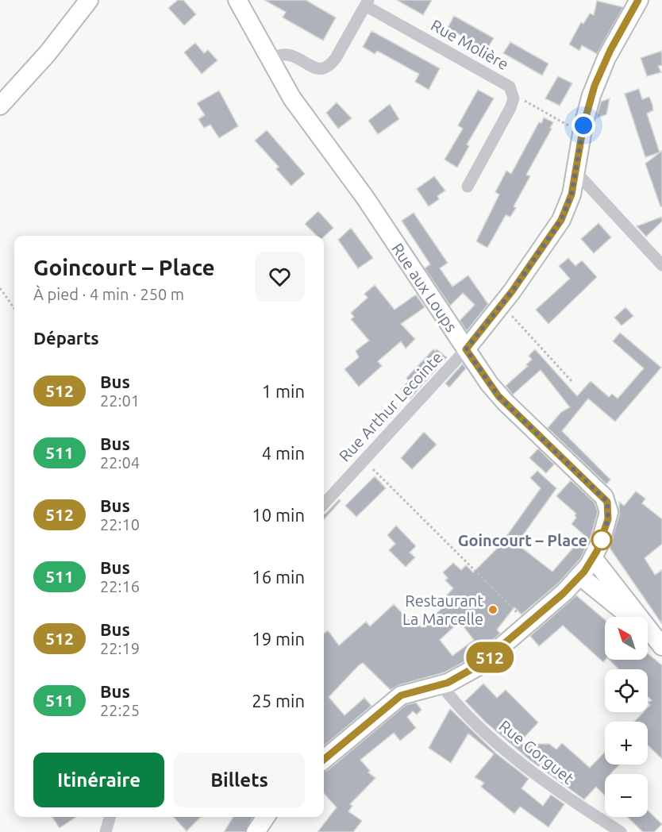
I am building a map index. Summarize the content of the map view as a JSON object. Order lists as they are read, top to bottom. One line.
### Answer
{"streets":{"street":["Rue Molière","Rue aux Loups","Rue Arthur Lecointe","Rue Gorguet"]},"crossings":[["Rue aux Loups","Rue Arthur Lecointe"],["Rue aux Loups","Rue Gorguet"]],"places":["Goincourt – Place","Restaurant La Marcelle"],"lines":["bus line 512"],"north":"top left","page":{"on_map":"512","heading":[["Goincourt – Place","À pied · 4 min · 250 m"],"Départs"],"list":[{"mark":"512","name":"Bus","note":"22:01","value":"1 min"},{"mark":"511","name":"Bus","note":"22:04","value":"4 min"},{"mark":"512","name":"Bus","note":"22:10","value":"10 min"},{"mark":"511","name":"Bus","note":"22:16","value":"16 min"},{"mark":"512","name":"Bus","note":"22:19","value":"19 min"},{"mark":"511","name":"Bus","note":"22:25","value":"25 min"}],"map_buttons":["+","−"],"buttons":["Itinéraire","Billets"]}}
